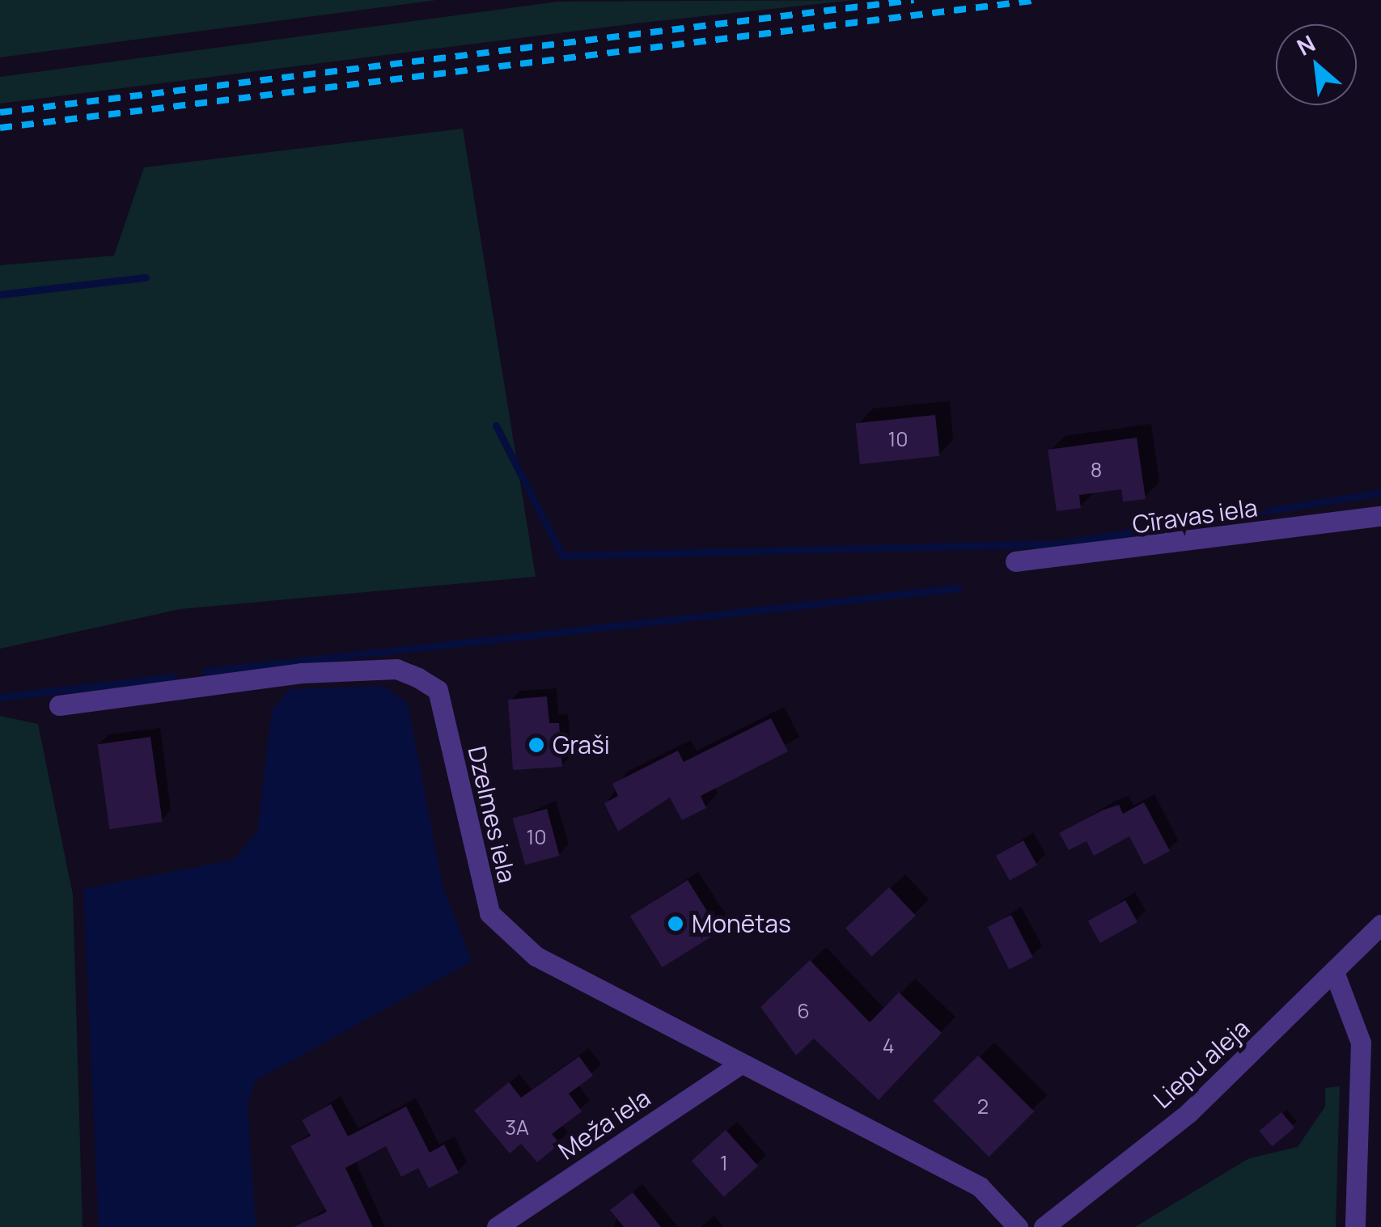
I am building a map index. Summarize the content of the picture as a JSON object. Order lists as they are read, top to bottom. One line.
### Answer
{"streets":{"street":["Cīravas iela","Dzelmes iela","Liepu aleja","Meža iela"]},"crossings":[["Dzelmes iela","Meža iela"]],"places":["Graši","Monētas"],"house_numbers":["10","8","10","6","4","2","3A","1"],"north":"top left"}
